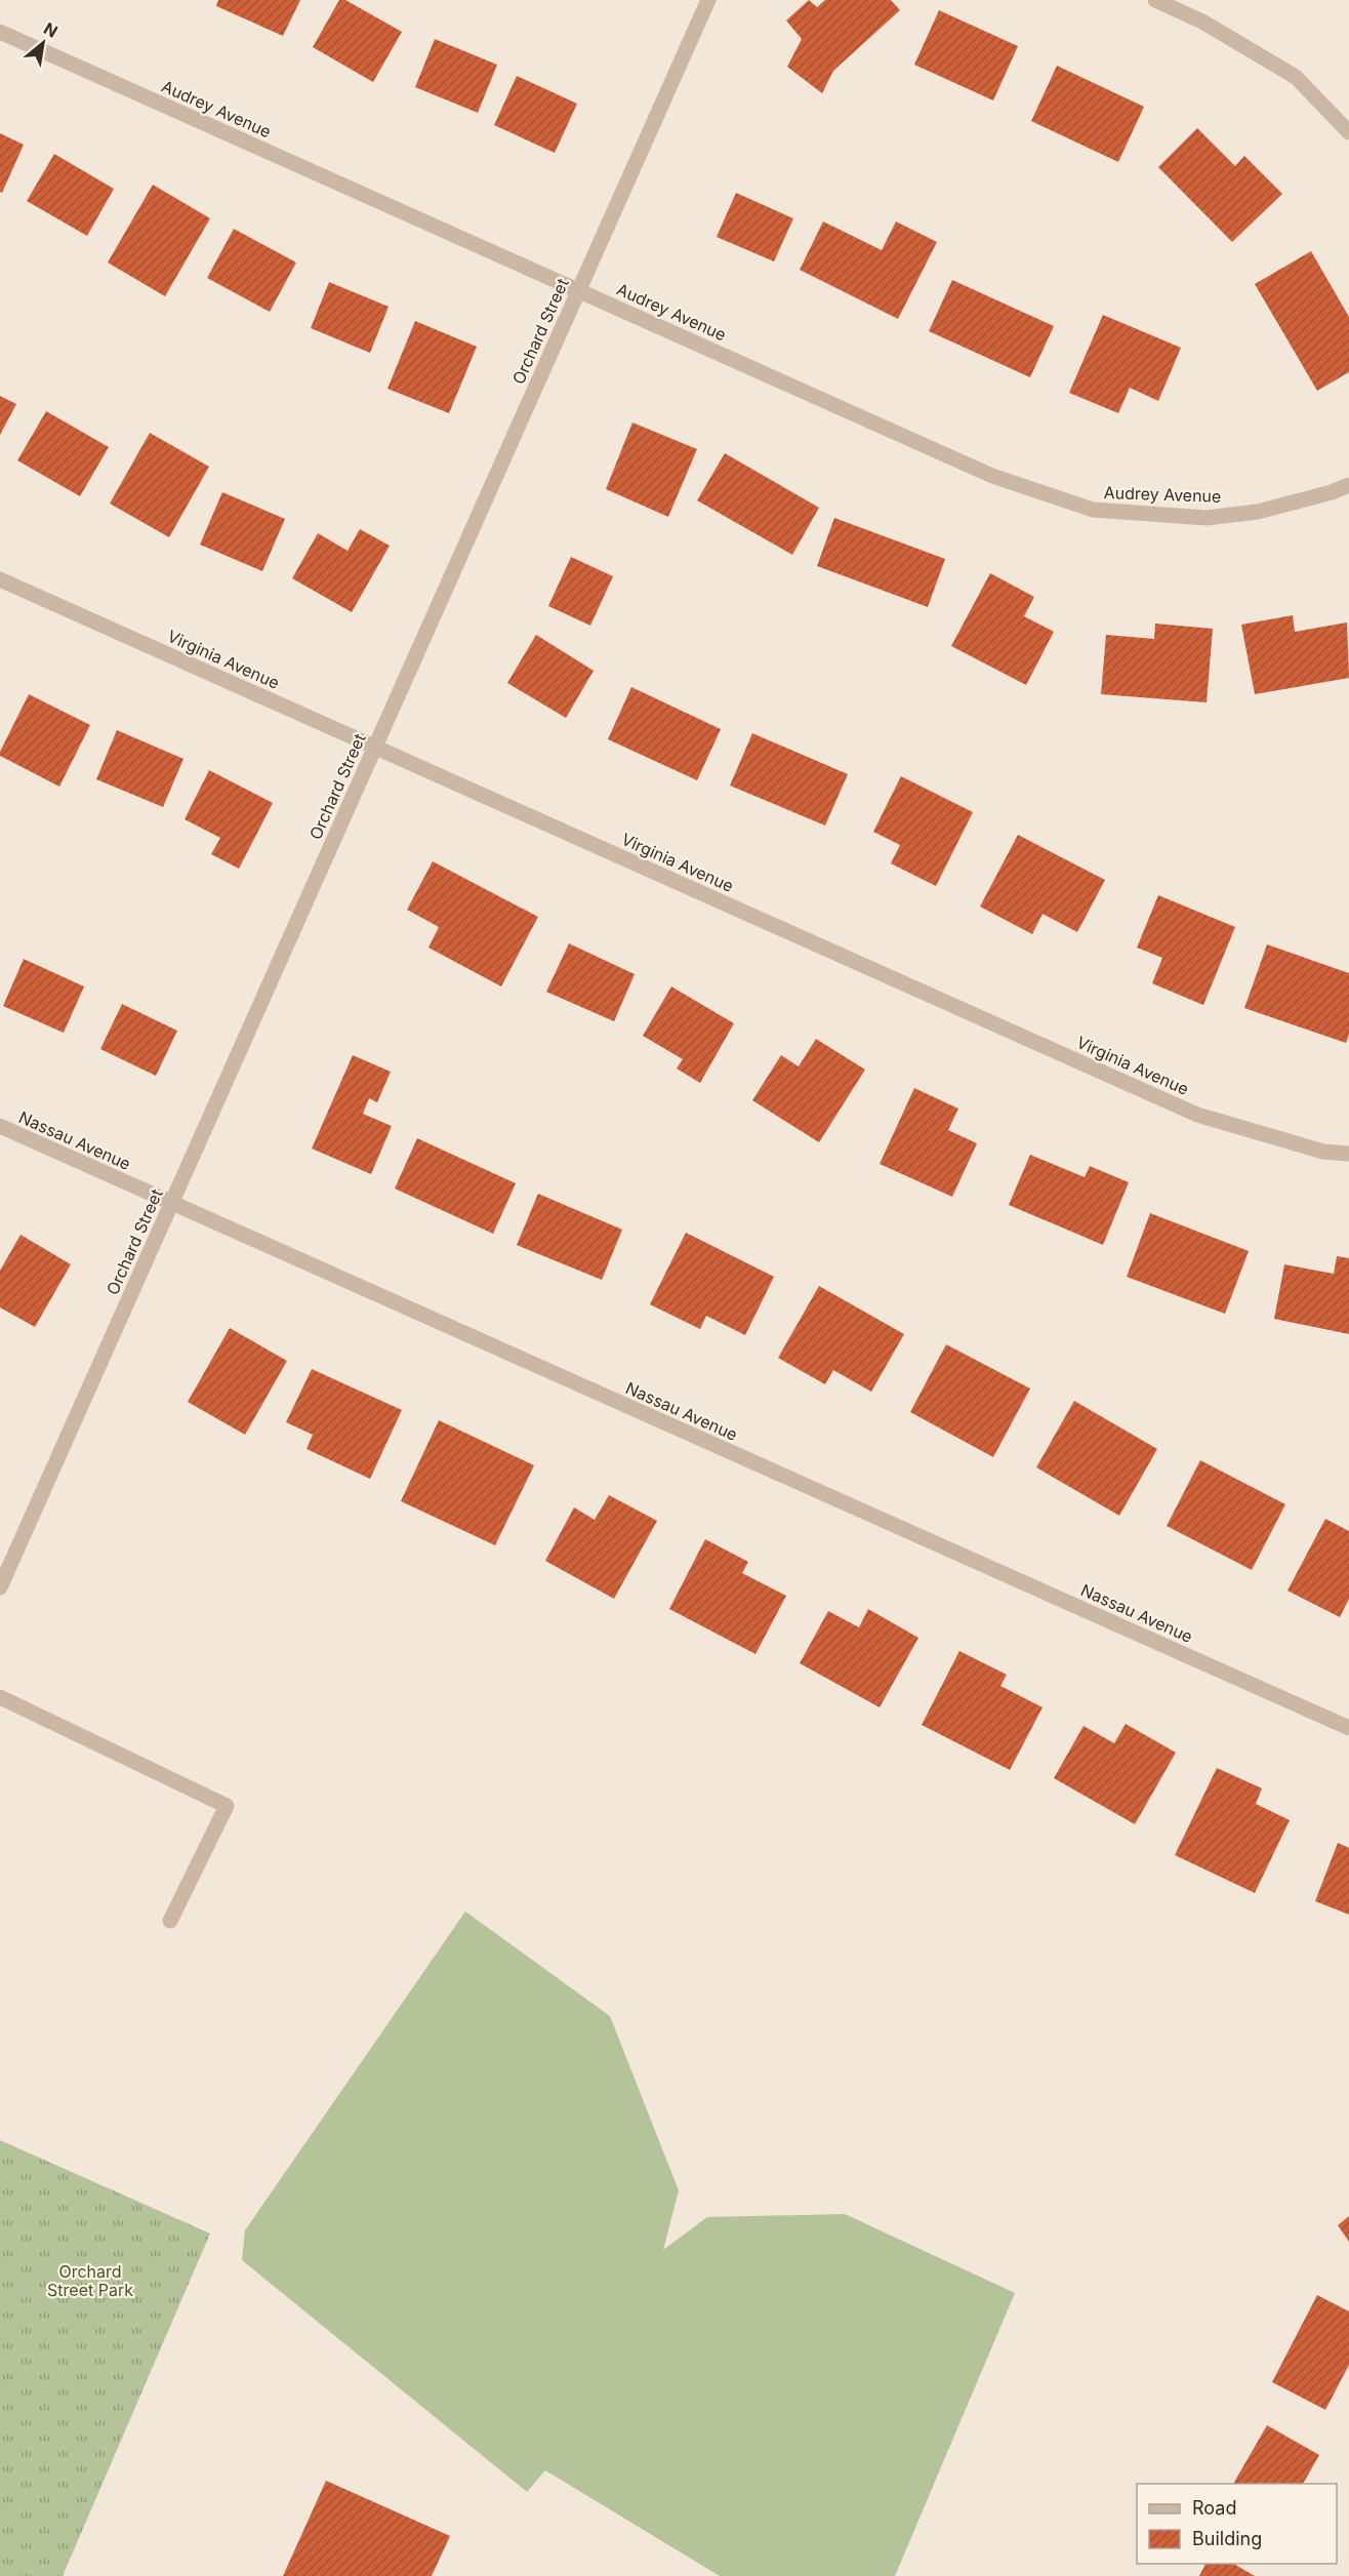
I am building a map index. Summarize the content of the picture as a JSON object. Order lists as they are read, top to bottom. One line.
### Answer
{"streets":{"street":["Audrey Avenue","Orchard Street","Virginia Avenue","Nassau Avenue"]},"crossings":[["Audrey Avenue","Orchard Street"],["Orchard Street","Virginia Avenue"],["Orchard Street","Nassau Avenue"]],"parks":["Orchard Street Park"],"legend":["Road","Building"],"north":"top right"}
